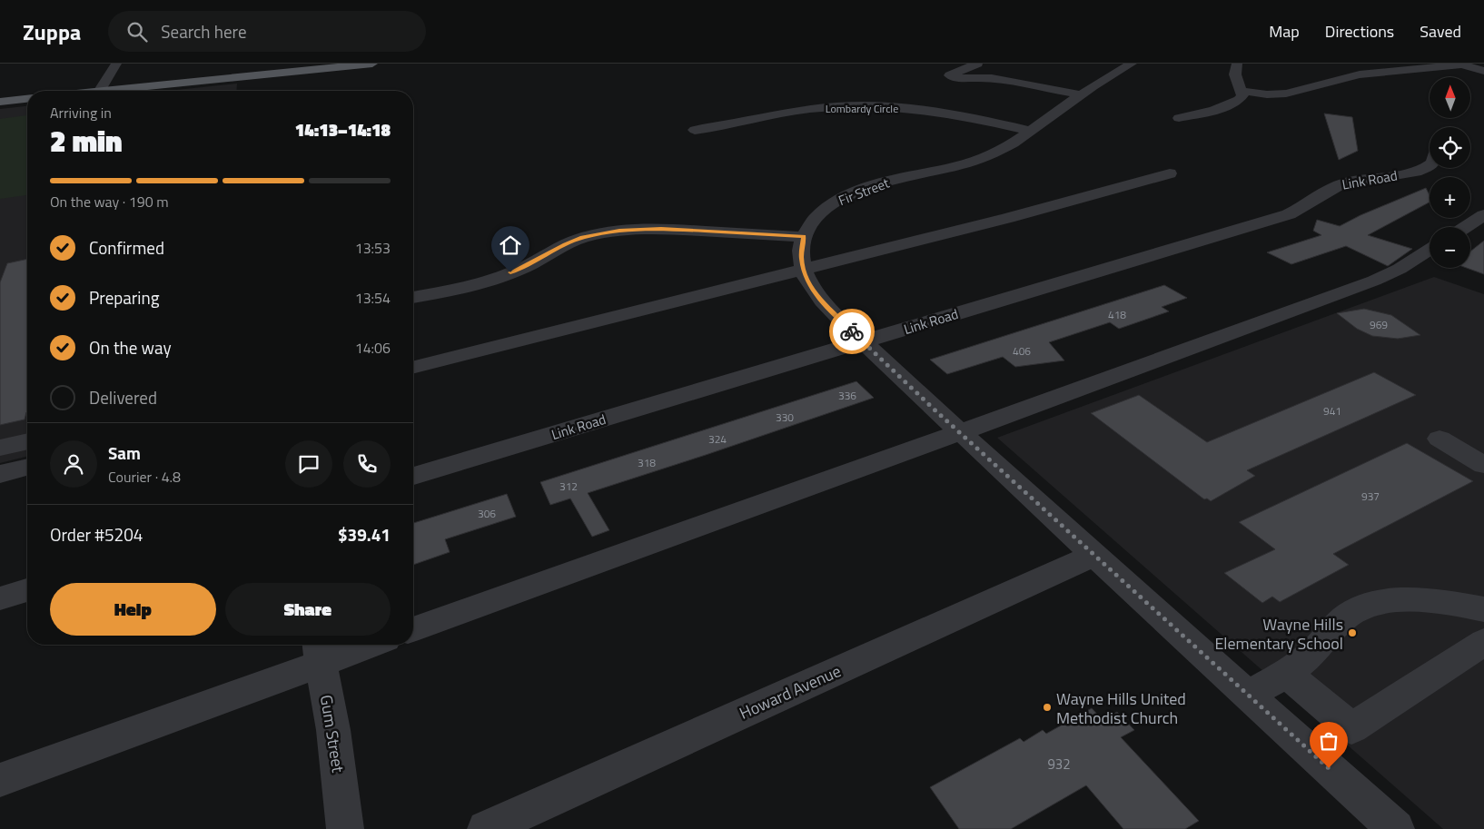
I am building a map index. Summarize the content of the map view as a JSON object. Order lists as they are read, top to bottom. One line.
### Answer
{"streets":{"street":["Lombardy Circle","Link Road","Fir Street","Howard Avenue","Gum Street"]},"crossings":[["Lombardy Circle","Fir Street"],["Link Road","Fir Street"],["Fir Street","Howard Avenue"]],"places":["Wayne Hills Elementary School","Wayne Hills United Methodist Church"],"house_numbers":["418","969","406","336","941","330","324","318","312","937","306","932"],"north":"top","page":{"header":"Zuppa","search":"Search here","nav":["Map","Directions","Saved"],"map_buttons":["+","−"],"heading":["2 min","Arriving in","14:13–14:18"],"panel":["Sam","Courier · 4.8","Order #5204","$39.41"],"bar":"On the way · 190 m","list":[["Confirmed","13:53"],["Preparing","13:54"],["On the way","14:06"],"Delivered"],"buttons":["Help","Share"]}}
